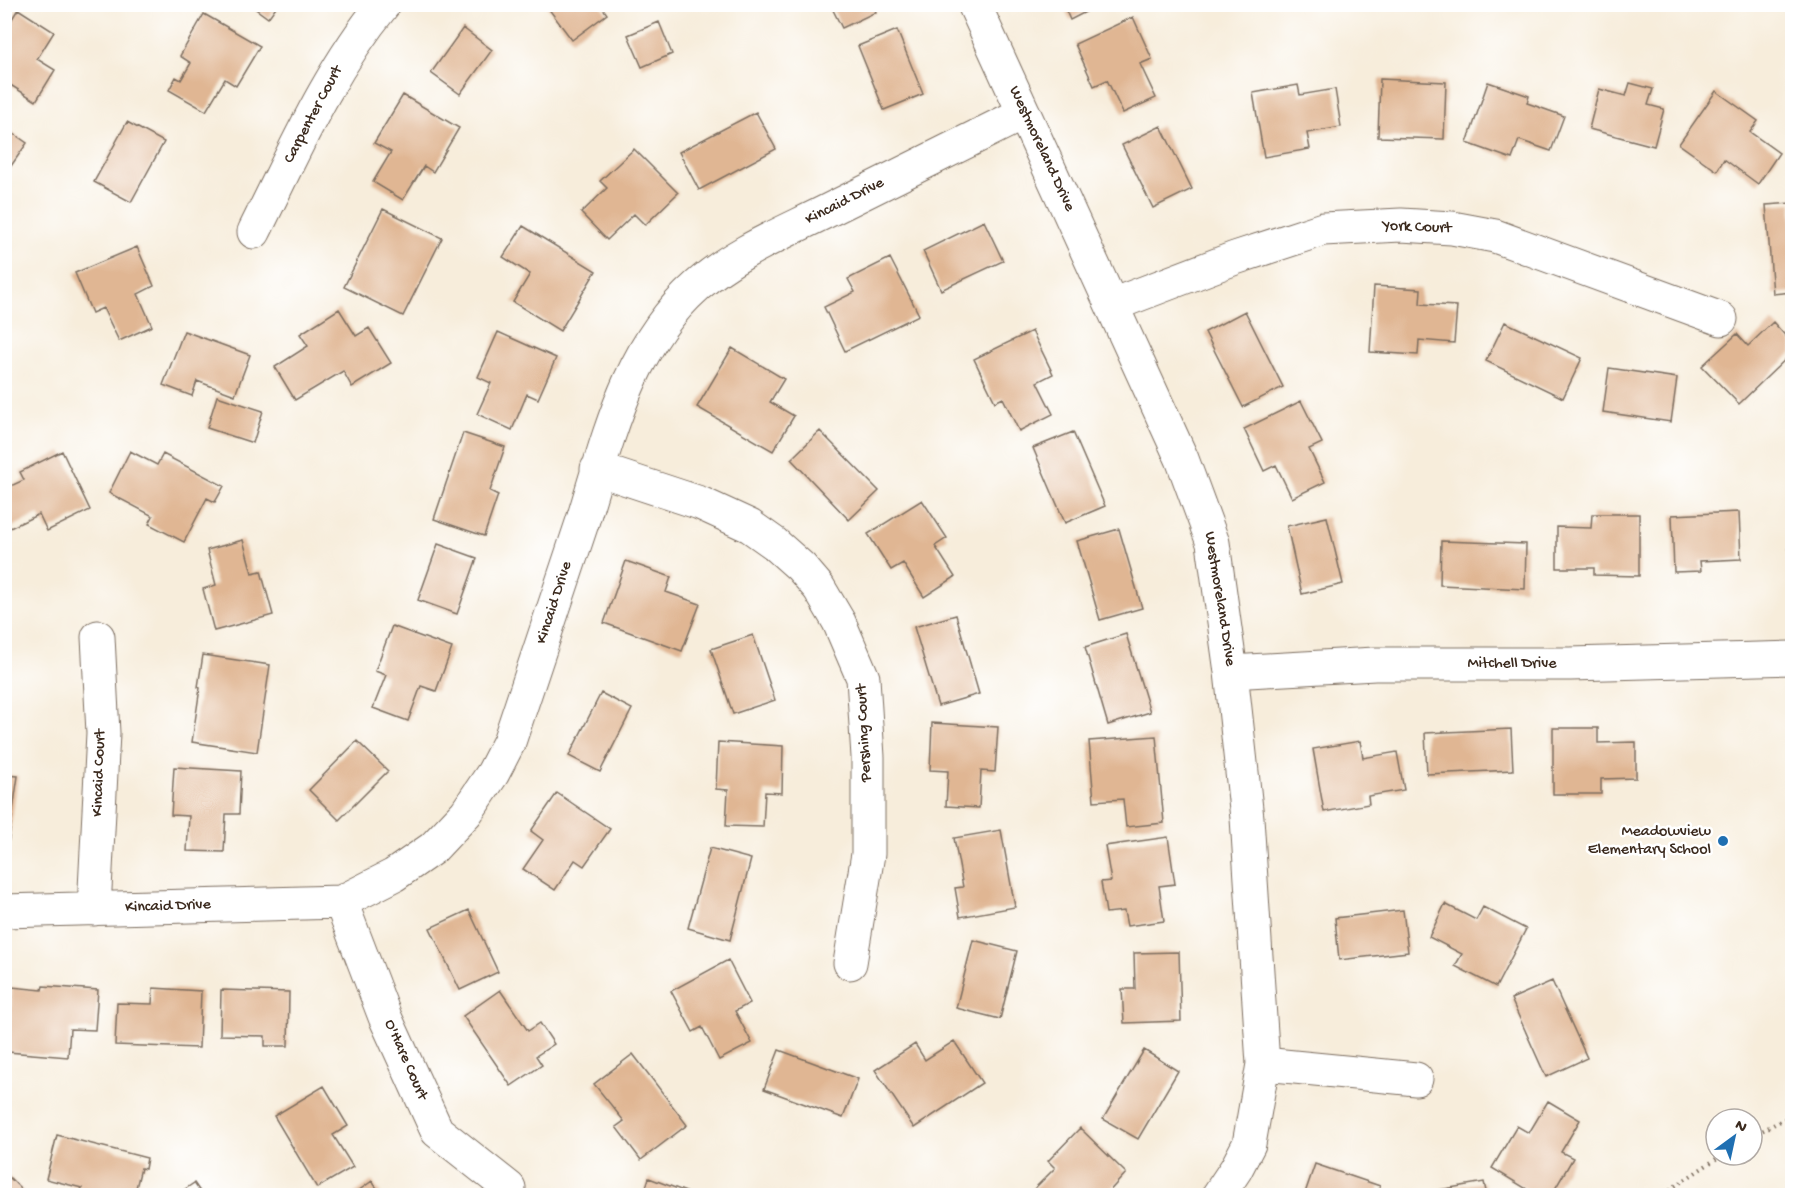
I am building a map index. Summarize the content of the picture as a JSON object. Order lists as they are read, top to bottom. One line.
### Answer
{"streets":{"street":["Carpenter Court","Westmoreland Drive","Kincaid Drive","York Court","Mitchell Drive","Pershing Court","Kincaid Court","O'Hare Court"]},"crossings":[["Westmoreland Drive","Kincaid Drive"],["Westmoreland Drive","York Court"],["Westmoreland Drive","Mitchell Drive"],["Kincaid Drive","Pershing Court"],["Kincaid Drive","Kincaid Court"],["Kincaid Drive","O'Hare Court"]],"places":["Meadowview Elementary School"],"north":"top right"}
